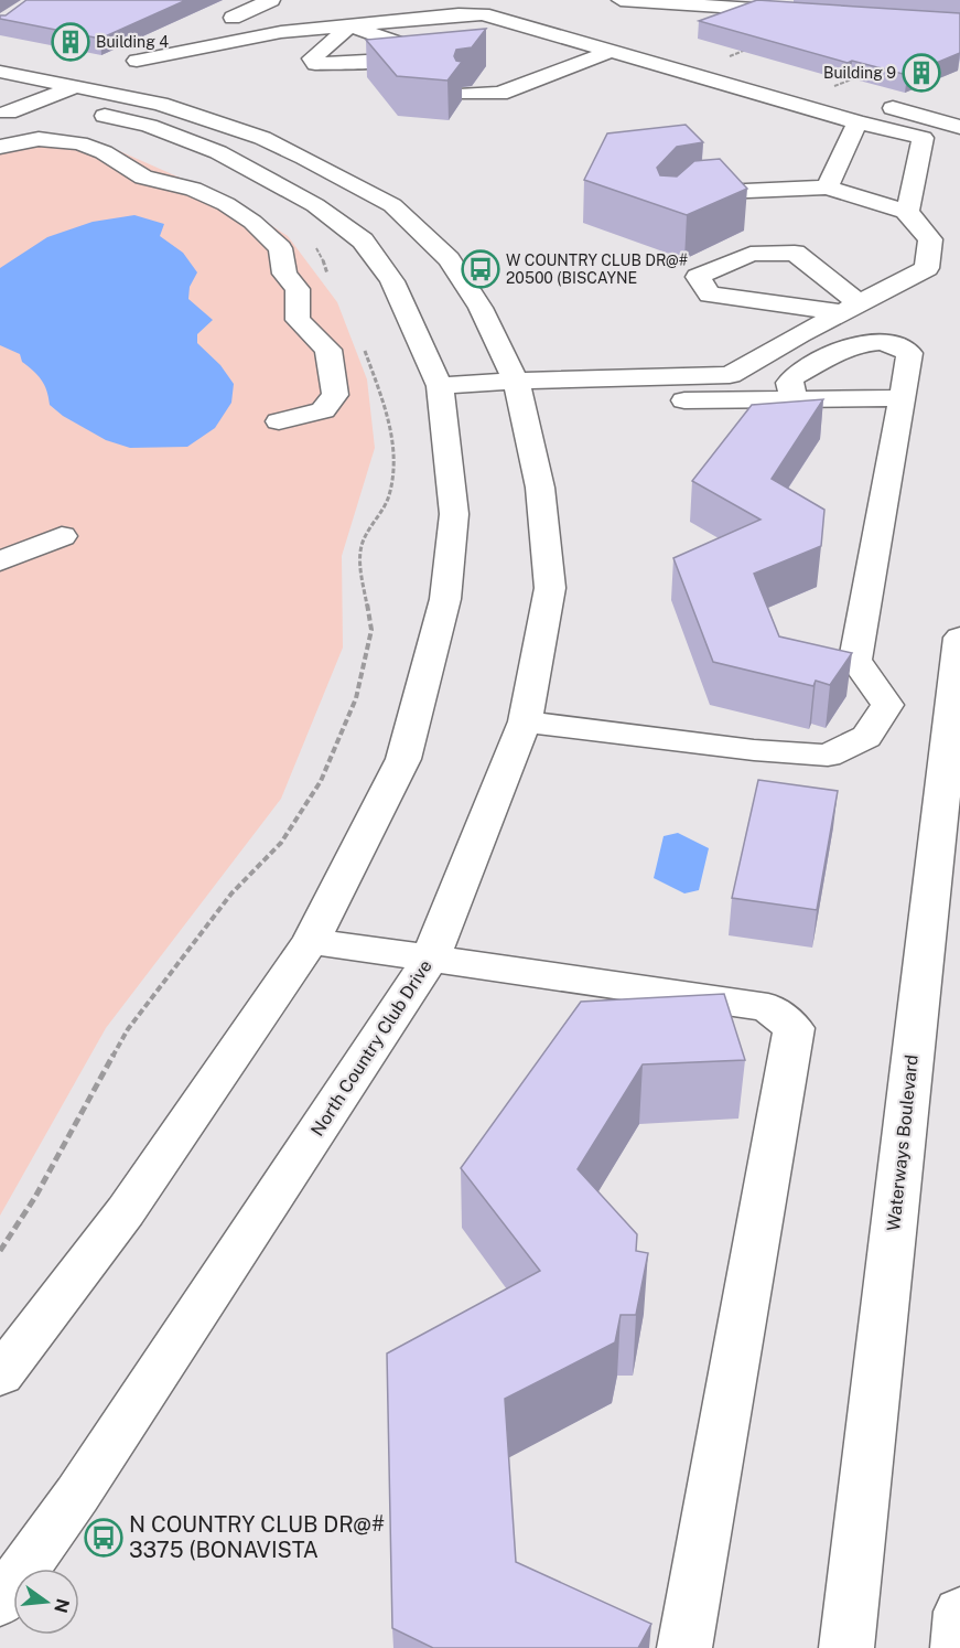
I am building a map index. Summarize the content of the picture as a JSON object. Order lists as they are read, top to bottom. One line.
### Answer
{"streets":{"street":["North Country Club Drive","Waterways Boulevard"]},"places":{"building":["Building 4","Building 9"],"bus stop":["W COUNTRY CLUB DR@# 20500 (BISCAYNE","N COUNTRY CLUB DR@# 3375 (BONAVISTA"]},"north":"right"}
